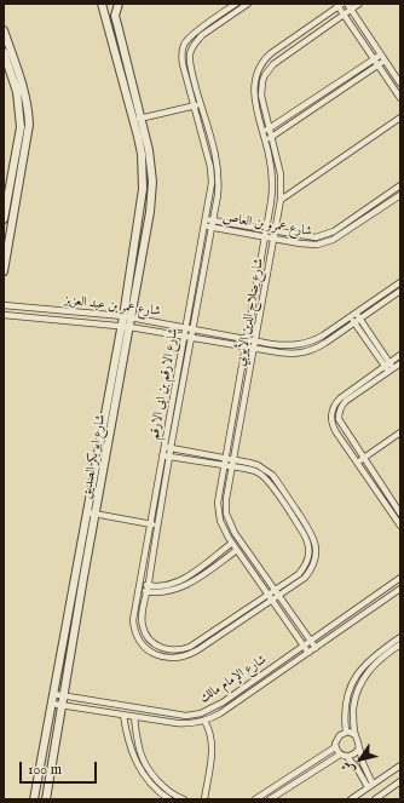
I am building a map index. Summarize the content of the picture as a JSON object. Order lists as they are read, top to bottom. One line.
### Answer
{"streets":{"street":["شارع عمرو بن العاص","شارع عمر بن عبد العزيز","شارع صلاح الدين الأيوبي","شارع الارقم بن ابى الارقم","شارع ابو بكر الصديق","شارع الإمام مالك"]},"crossings":[["شارع عمرو بن العاص","شارع صلاح الدين الأيوبي"],["شارع عمرو بن العاص","شارع الارقم بن ابى الارقم"],["شارع عمر بن عبد العزيز","شارع صلاح الدين الأيوبي"],["شارع عمر بن عبد العزيز","شارع الارقم بن ابى الارقم"],["شارع عمر بن عبد العزيز","شارع ابو بكر الصديق"],["شارع صلاح الدين الأيوبي","شارع الارقم بن ابى الارقم"],["شارع صلاح الدين الأيوبي","شارع الإمام مالك"],["شارع ابو بكر الصديق","شارع الإمام مالك"]],"scale_bar":"100 m","north":"bottom left"}
